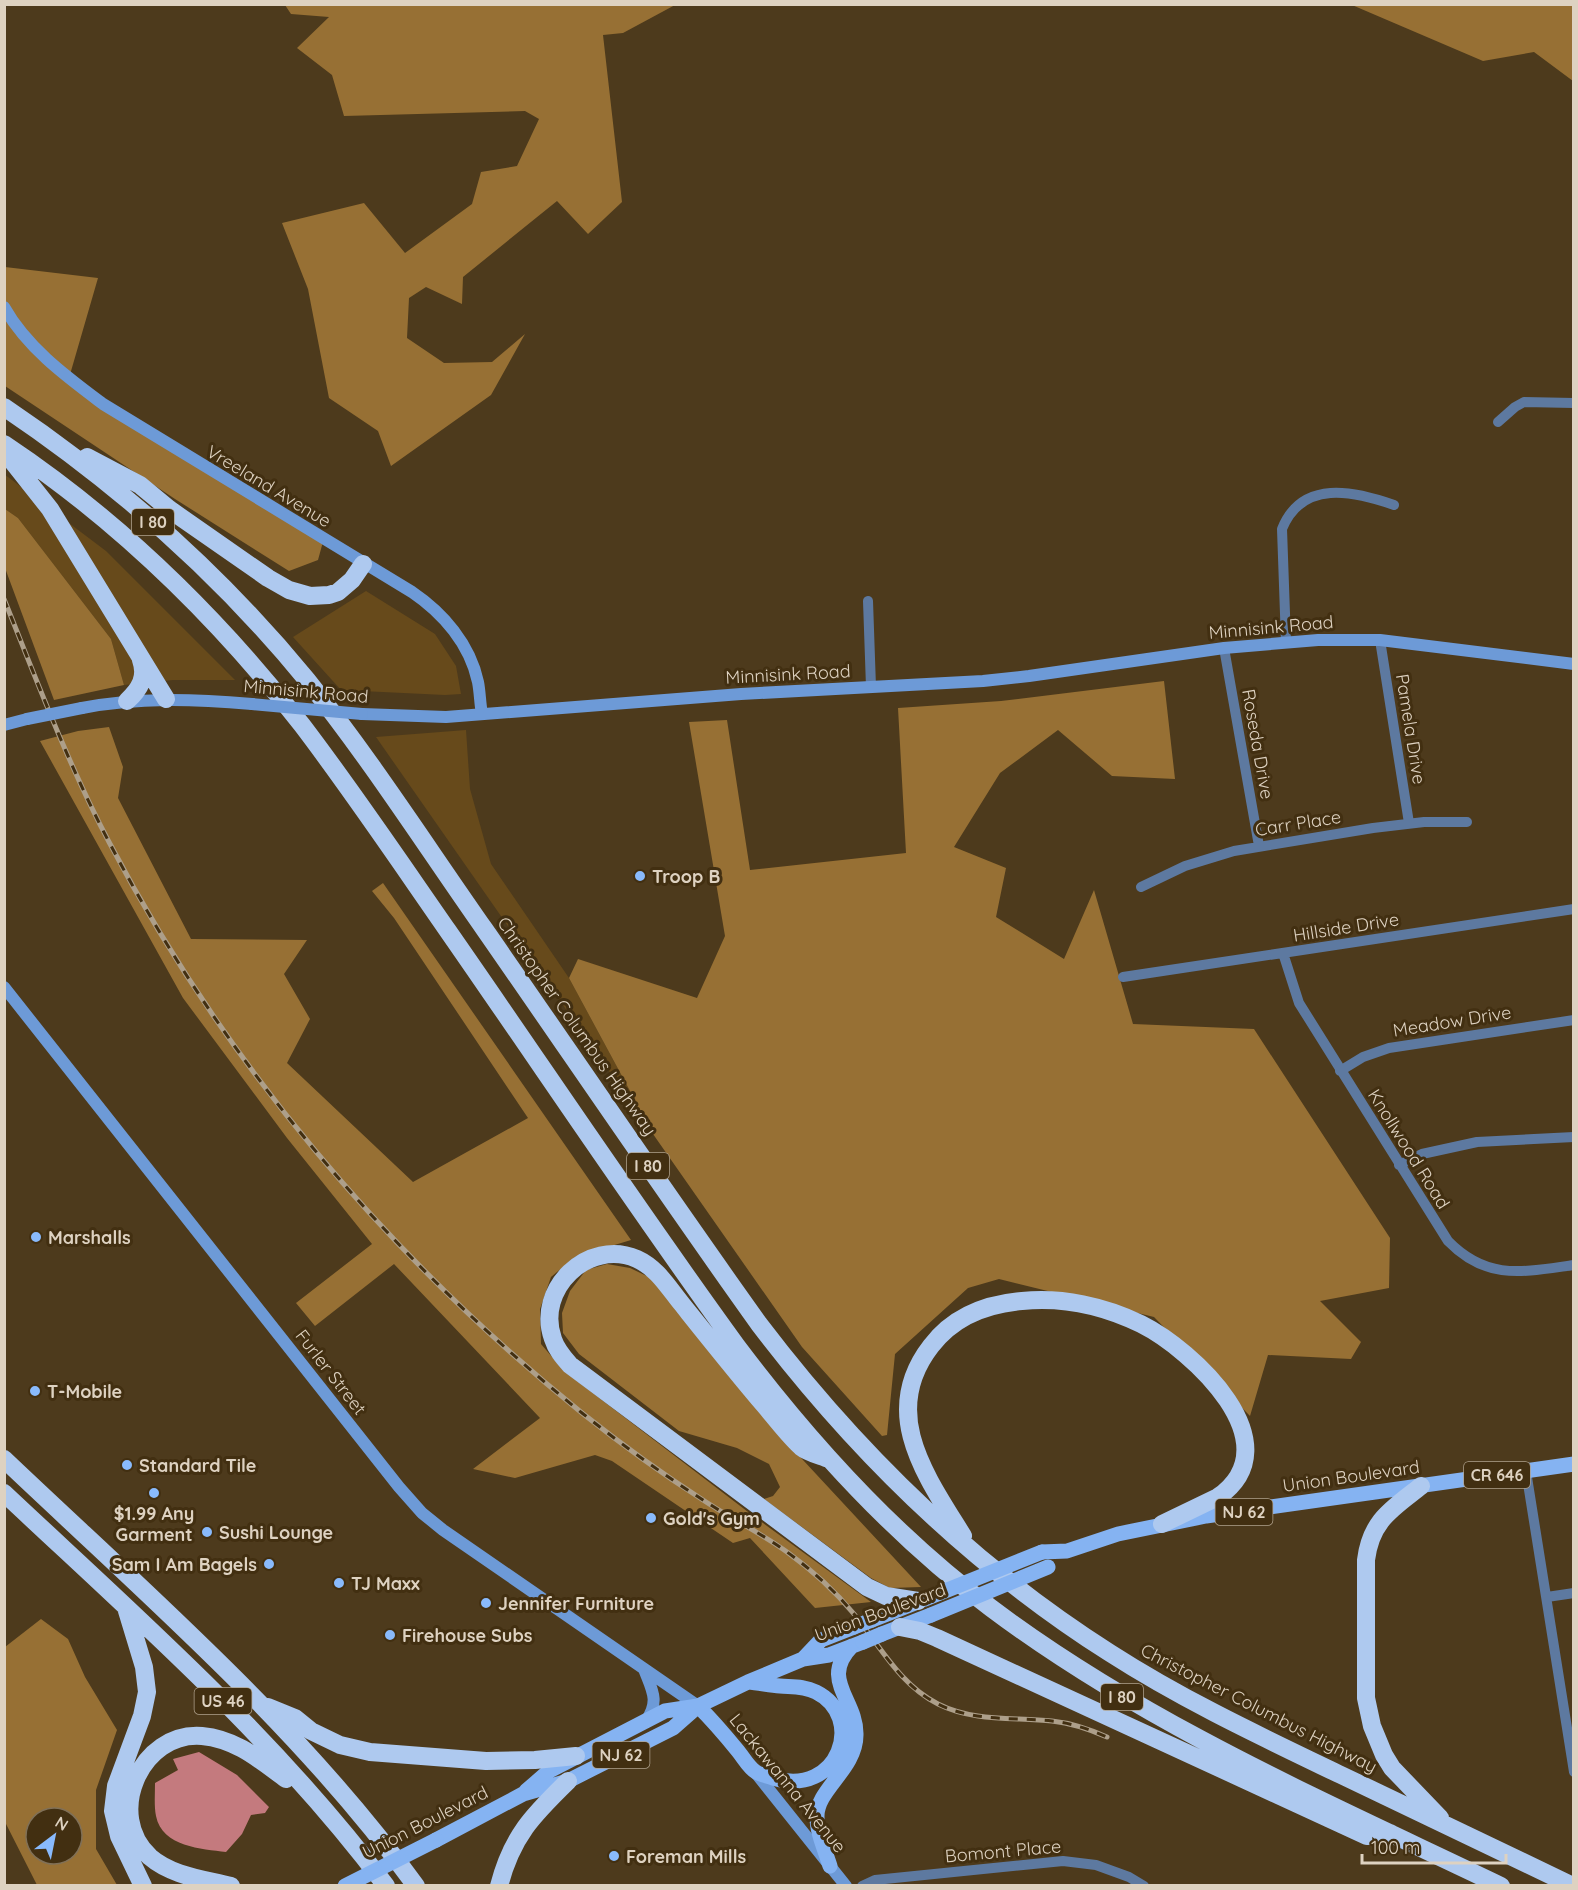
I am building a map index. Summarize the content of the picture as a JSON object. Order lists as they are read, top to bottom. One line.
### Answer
{"streets":{"highway":["I 80","Christopher Columbus Highway","US 46"],"main road":["CR 646","Union Boulevard","NJ 62","Lackawanna Avenue"],"street":["Vreeland Avenue","Minnisink Road","Pamela Drive","Roseda Drive","Carr Place","Hillside Drive","Meadow Drive","Knollwood Road","Furler Street","Bomont Place"]},"crossings":[["Vreeland Avenue","Minnisink Road"],["Minnisink Road","Pamela Drive"],["Minnisink Road","Roseda Drive"],["Pamela Drive","Carr Place"],["Roseda Drive","Carr Place"],["Hillside Drive","Knollwood Road"],["Meadow Drive","Knollwood Road"],["Furler Street","Union Boulevard"],["Furler Street","Lackawanna Avenue"],["Union Boulevard","Lackawanna Avenue"]],"places":["Troop B","Marshalls","T-Mobile","Standard Tile","$1.99 Any Garment","Gold's Gym","Sushi Lounge","Sam I Am Bagels","TJ Maxx","Jennifer Furniture","Firehouse Subs","Foreman Mills"],"scale_bar":"100 m","north":"top right"}
